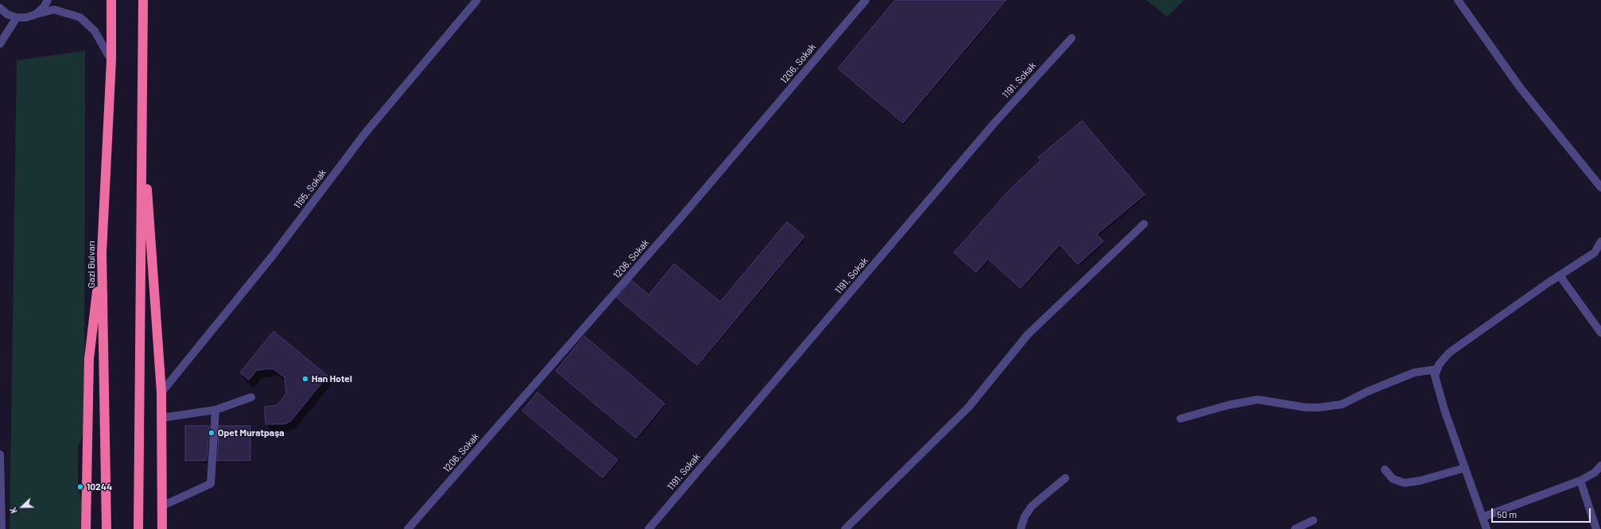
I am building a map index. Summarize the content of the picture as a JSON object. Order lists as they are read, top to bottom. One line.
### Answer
{"streets":{"highway":["Gazi Bulvarı"],"street":["1206. Sokak","1191. Sokak","1195. Sokak"]},"places":["Han Hotel","Opet Muratpaşa","10244"],"scale_bar":"50 m","north":"left"}
